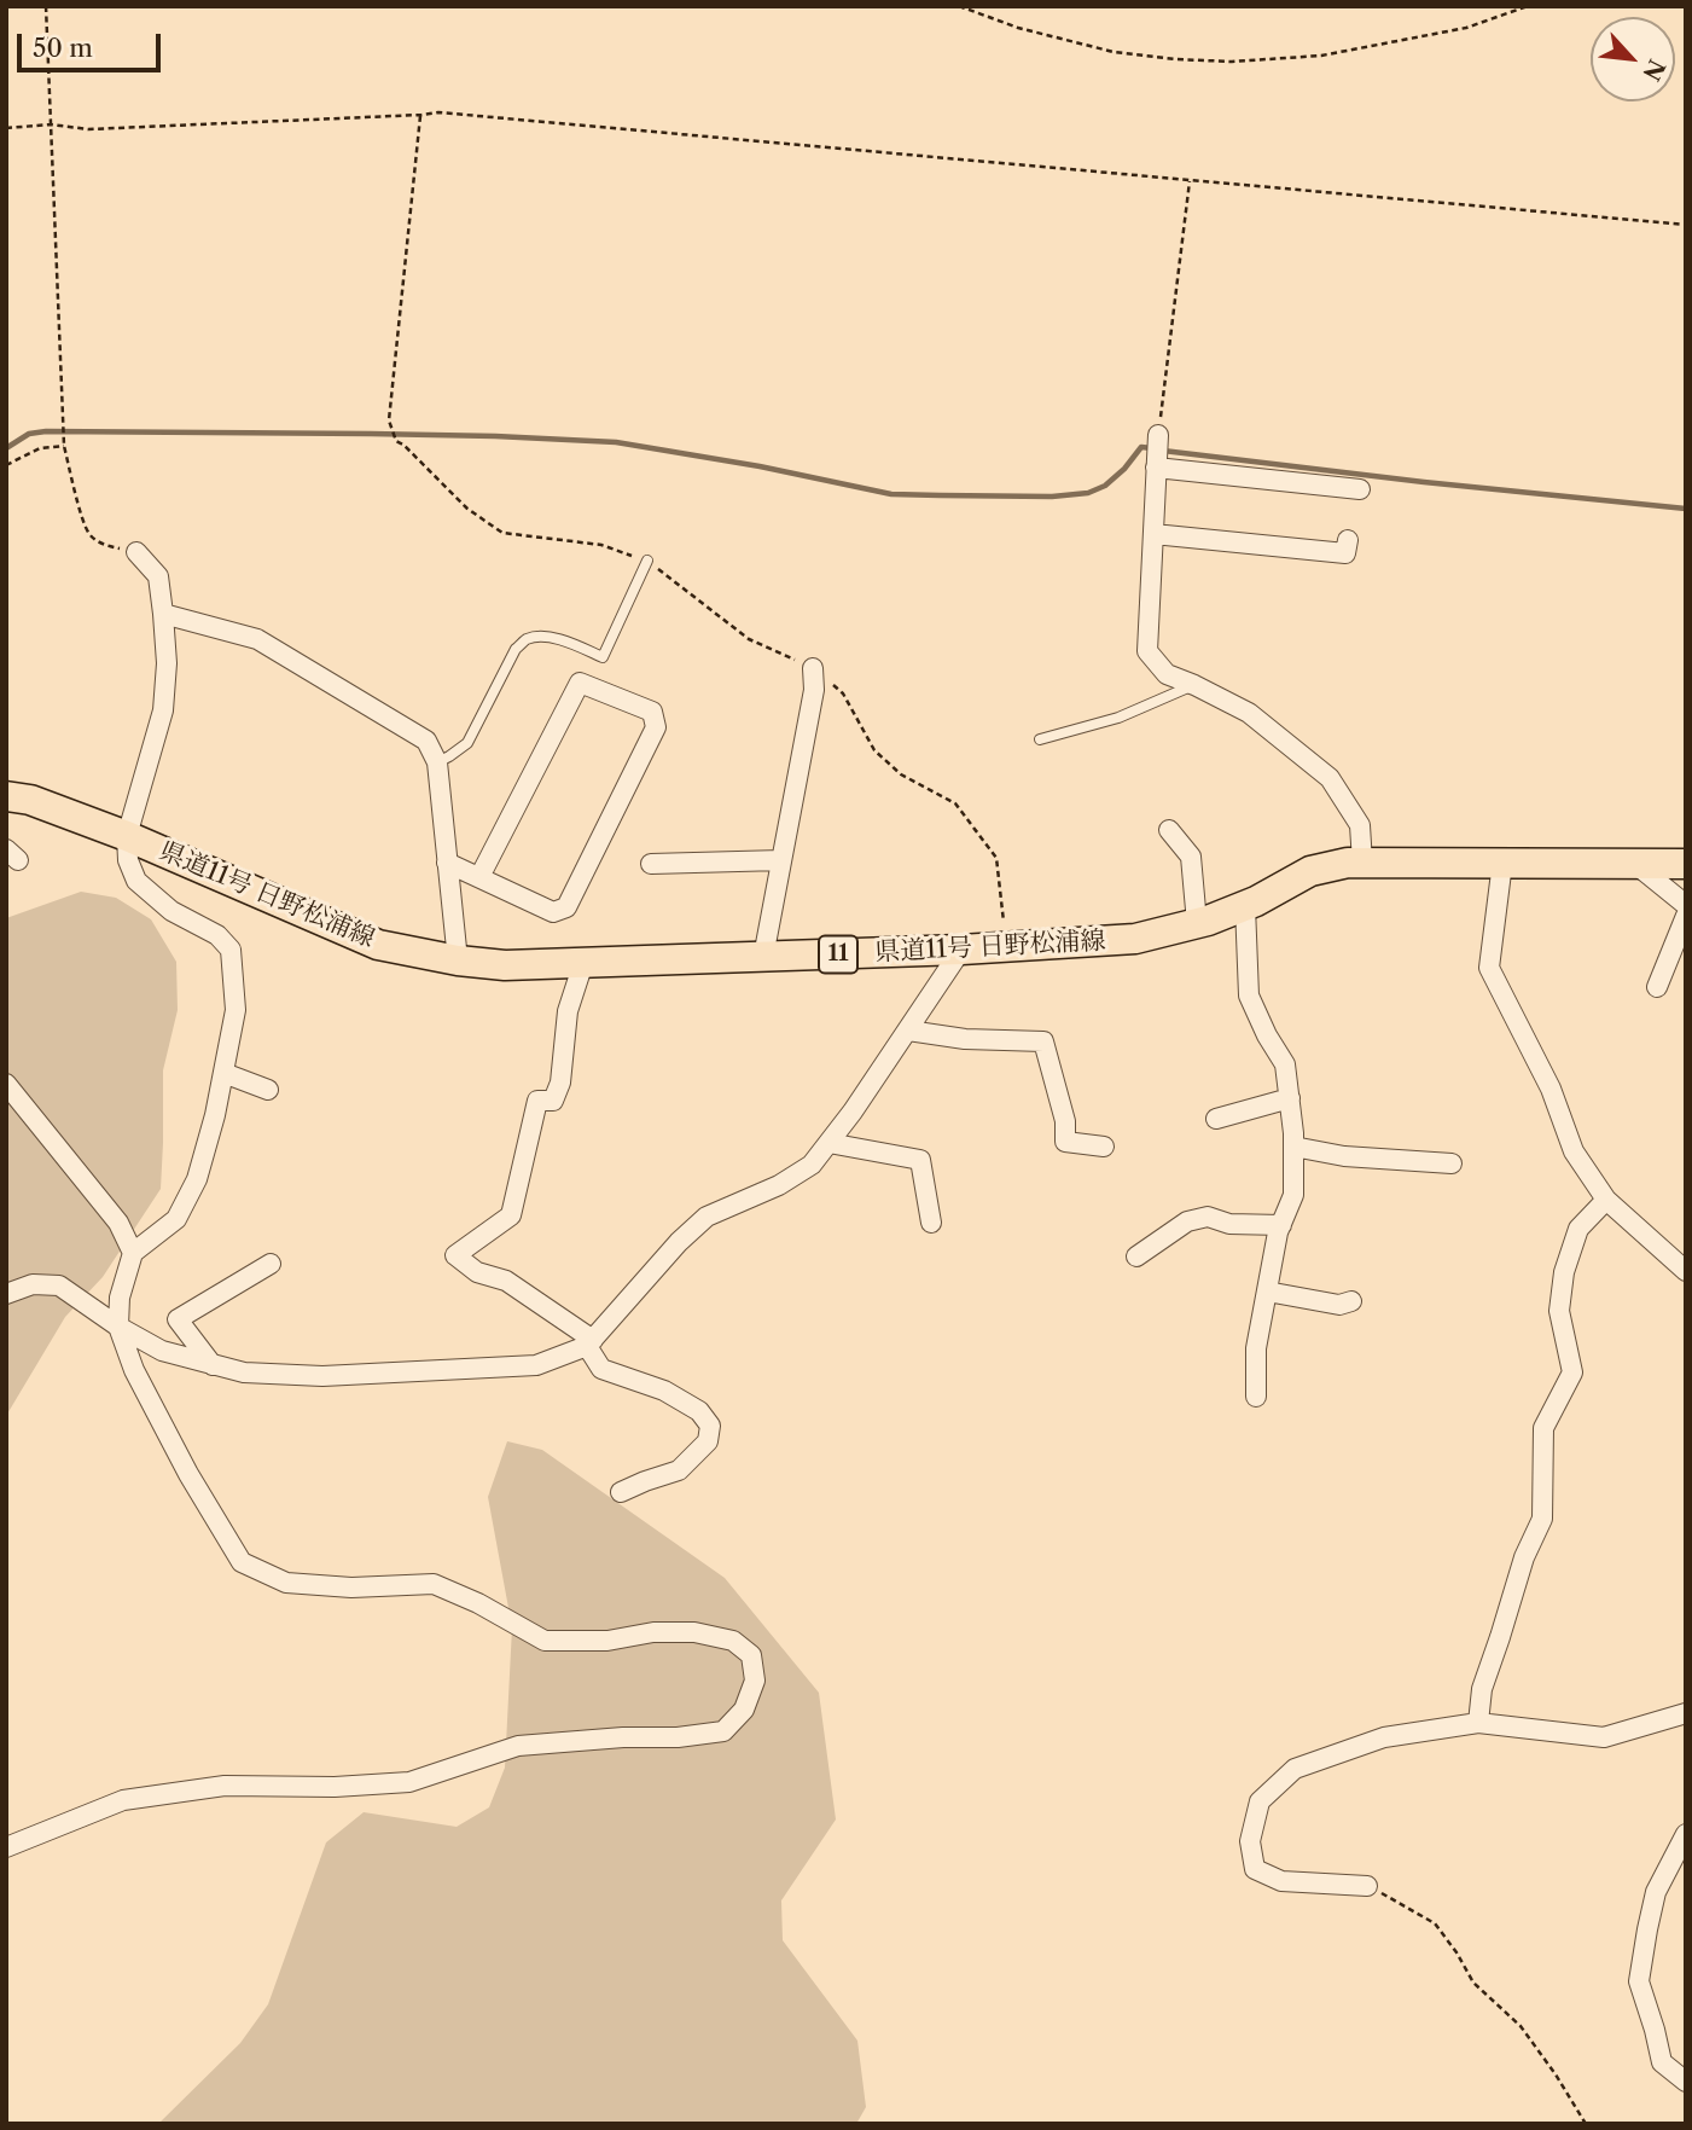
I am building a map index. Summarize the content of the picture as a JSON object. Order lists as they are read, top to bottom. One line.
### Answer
{"streets":{"main road":["県道11号 日野松浦線","11"]},"scale_bar":"50 m","north":"bottom right"}
